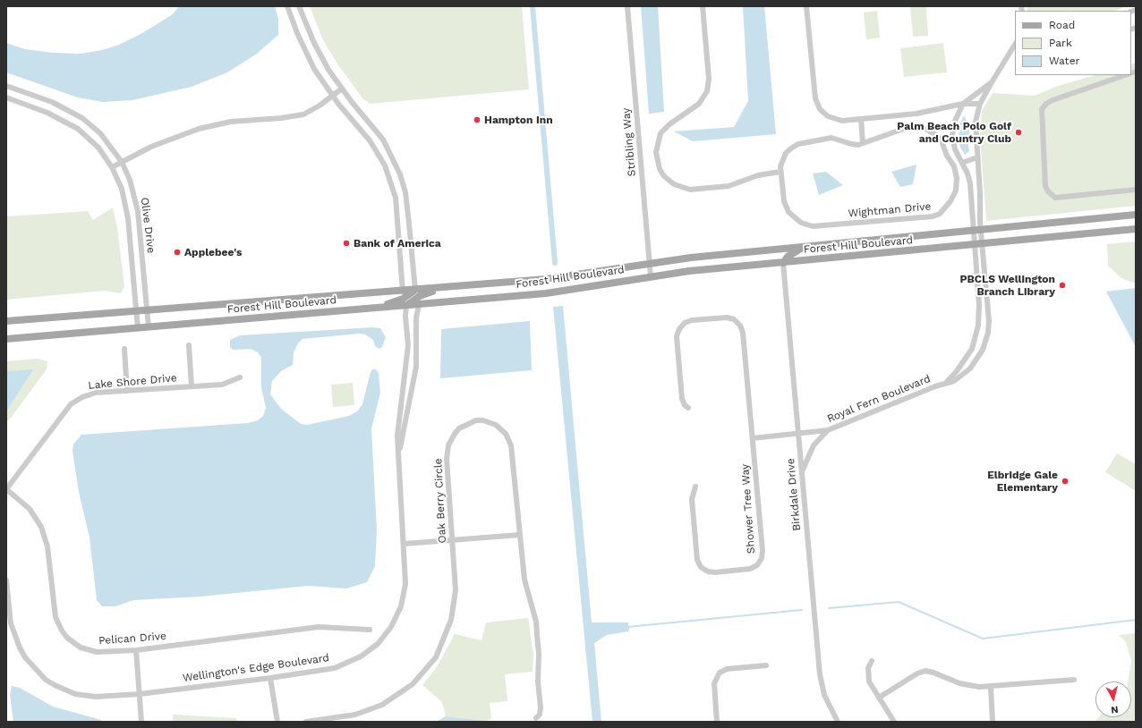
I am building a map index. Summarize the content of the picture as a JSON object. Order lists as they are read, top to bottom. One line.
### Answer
{"streets":{"main road":["Forest Hill Boulevard"],"street":["Stribling Way","Wightman Drive","Olive Drive","Lake Shore Drive","Royal Fern Boulevard","Birkdale Drive","Oak Berry Circle","Shower Tree Way","Pelican Drive","Wellington's Edge Boulevard"]},"crossings":[["Stribling Way","Forest Hill Boulevard"],["Olive Drive","Forest Hill Boulevard"],["Forest Hill Boulevard","Royal Fern Boulevard"],["Forest Hill Boulevard","Birkdale Drive"],["Forest Hill Boulevard","Wellington's Edge Boulevard"],["Lake Shore Drive","Pelican Drive"],["Royal Fern Boulevard","Birkdale Drive"]],"places":["Hampton Inn","Palm Beach Polo Golf and Country Club","Bank of America","Applebee's","PBCLS Wellington Branch Library","Elbridge Gale Elementary"],"legend":["Road","Park","Water"],"north":"bottom"}
